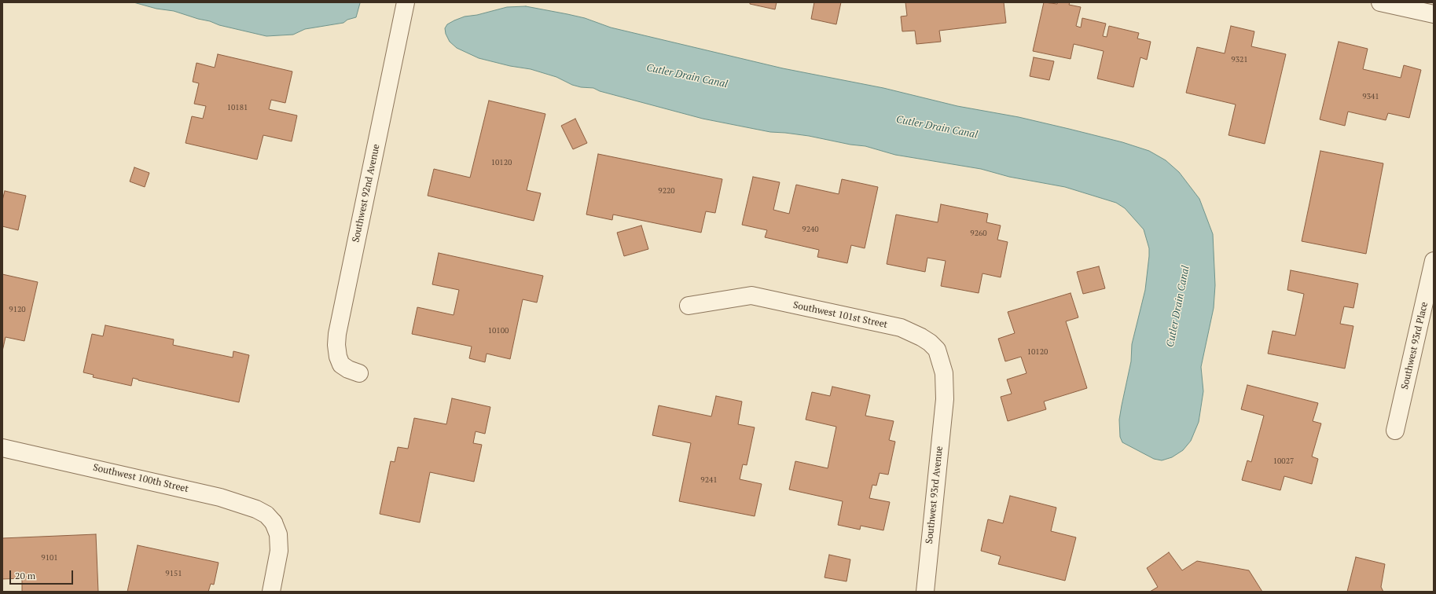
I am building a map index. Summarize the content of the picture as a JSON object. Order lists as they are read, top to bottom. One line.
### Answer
{"streets":{"street":["Southwest 92nd Avenue","Southwest 101st Street","Southwest 93rd Place","Southwest 100th Street","Southwest 93rd Avenue"]},"crossings":[["Southwest 101st Street","Southwest 93rd Avenue"]],"water":["Cutler Drain Canal"],"house_numbers":["9321","9341","10181","10120","9220","9240","9260","9120","10100","10120","10027","9241","9101","9151"],"scale_bar":"20 m"}
